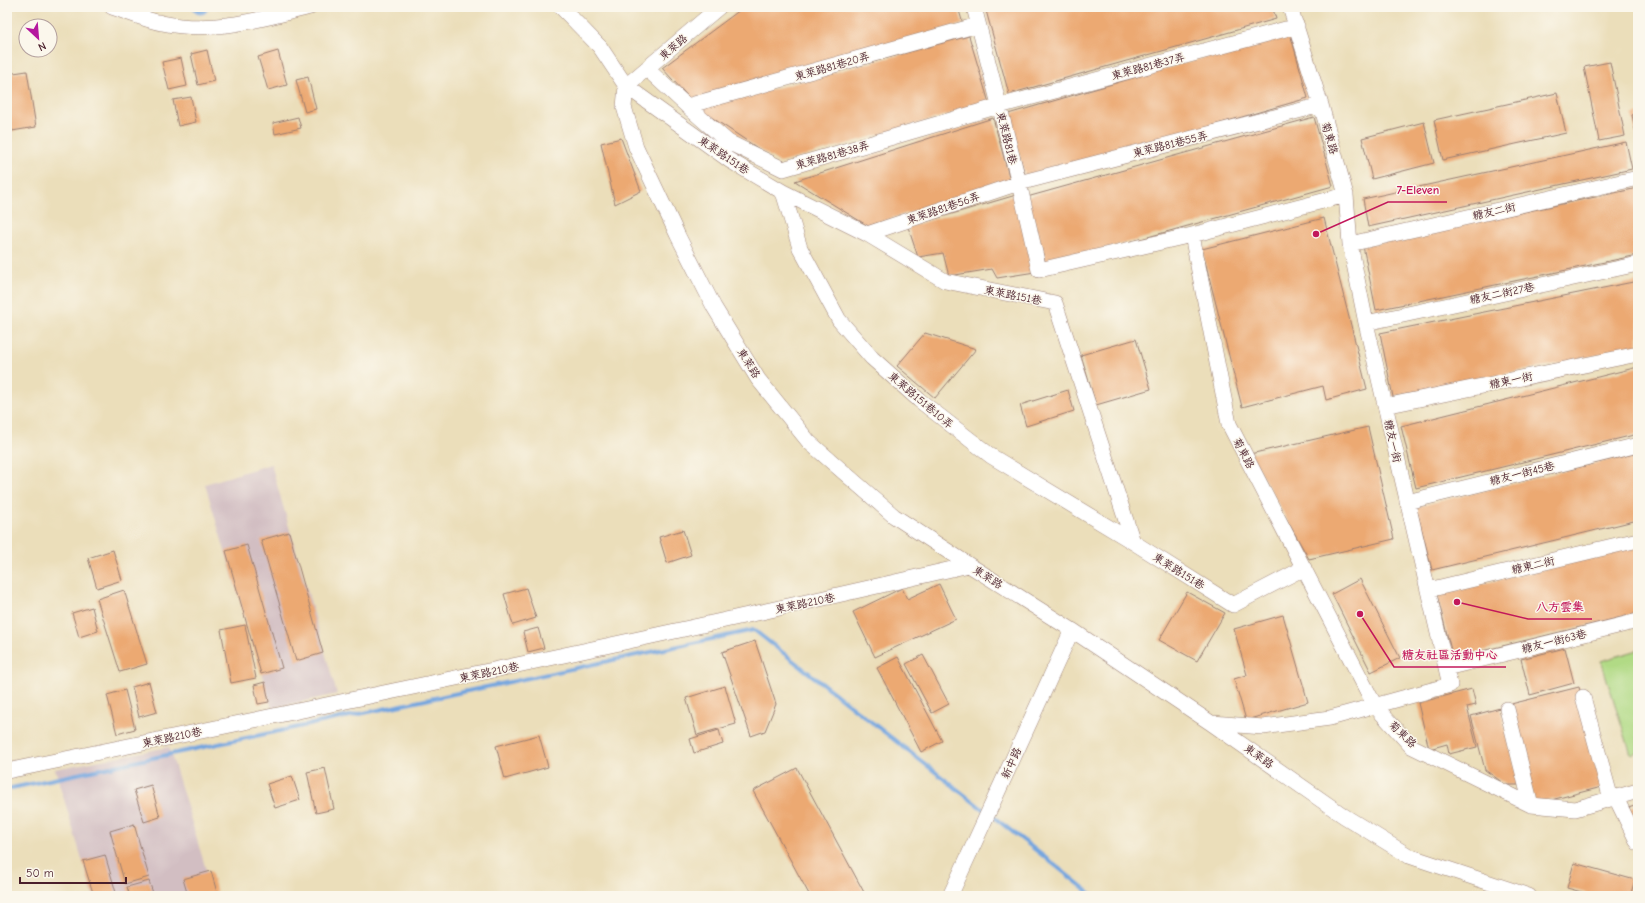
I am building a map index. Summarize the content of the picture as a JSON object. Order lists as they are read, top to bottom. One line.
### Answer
{"streets":{"street":["東萊路","東萊路81巷20弄","東萊路81巷37弄","東萊路81巷","菊東路","東萊路81巷55弄","東萊路151巷","東萊路81巷38弄","東萊路81巷56弄","糖友二街","糖友二街27巷","糖東一街","東萊路151巷10弄","糖友一街","糖友一街45巷","糖東二街","東萊路210巷","糖友一街63巷","新中路"]},"crossings":[["東萊路","東萊路151巷"],["東萊路","東萊路81巷38弄"],["東萊路","東萊路210巷"],["東萊路","新中路"],["東萊路81巷20弄","東萊路81巷"],["東萊路81巷20弄","東萊路81巷38弄"],["東萊路81巷37弄","東萊路81巷"],["東萊路81巷37弄","菊東路"],["東萊路81巷37弄","東萊路81巷38弄"],["東萊路81巷","菊東路"],["東萊路81巷","東萊路81巷55弄"],["東萊路81巷","東萊路81巷38弄"],["東萊路81巷","東萊路81巷56弄"],["菊東路","東萊路81巷55弄"],["菊東路","東萊路151巷"],["菊東路","糖友一街"],["東萊路81巷55弄","東萊路81巷56弄"],["東萊路151巷","東萊路81巷56弄"],["東萊路151巷","東萊路151巷10弄"],["糖友二街","糖友一街"],["糖友二街27巷","糖友一街"],["糖東一街","糖友一街"],["糖友一街","糖友一街45巷"],["糖友一街","糖東二街"],["糖友一街","糖友一街63巷"]],"places":["7-Eleven","八方雲集","糖友社區活動中心"],"scale_bar":"50 m","north":"bottom right"}
